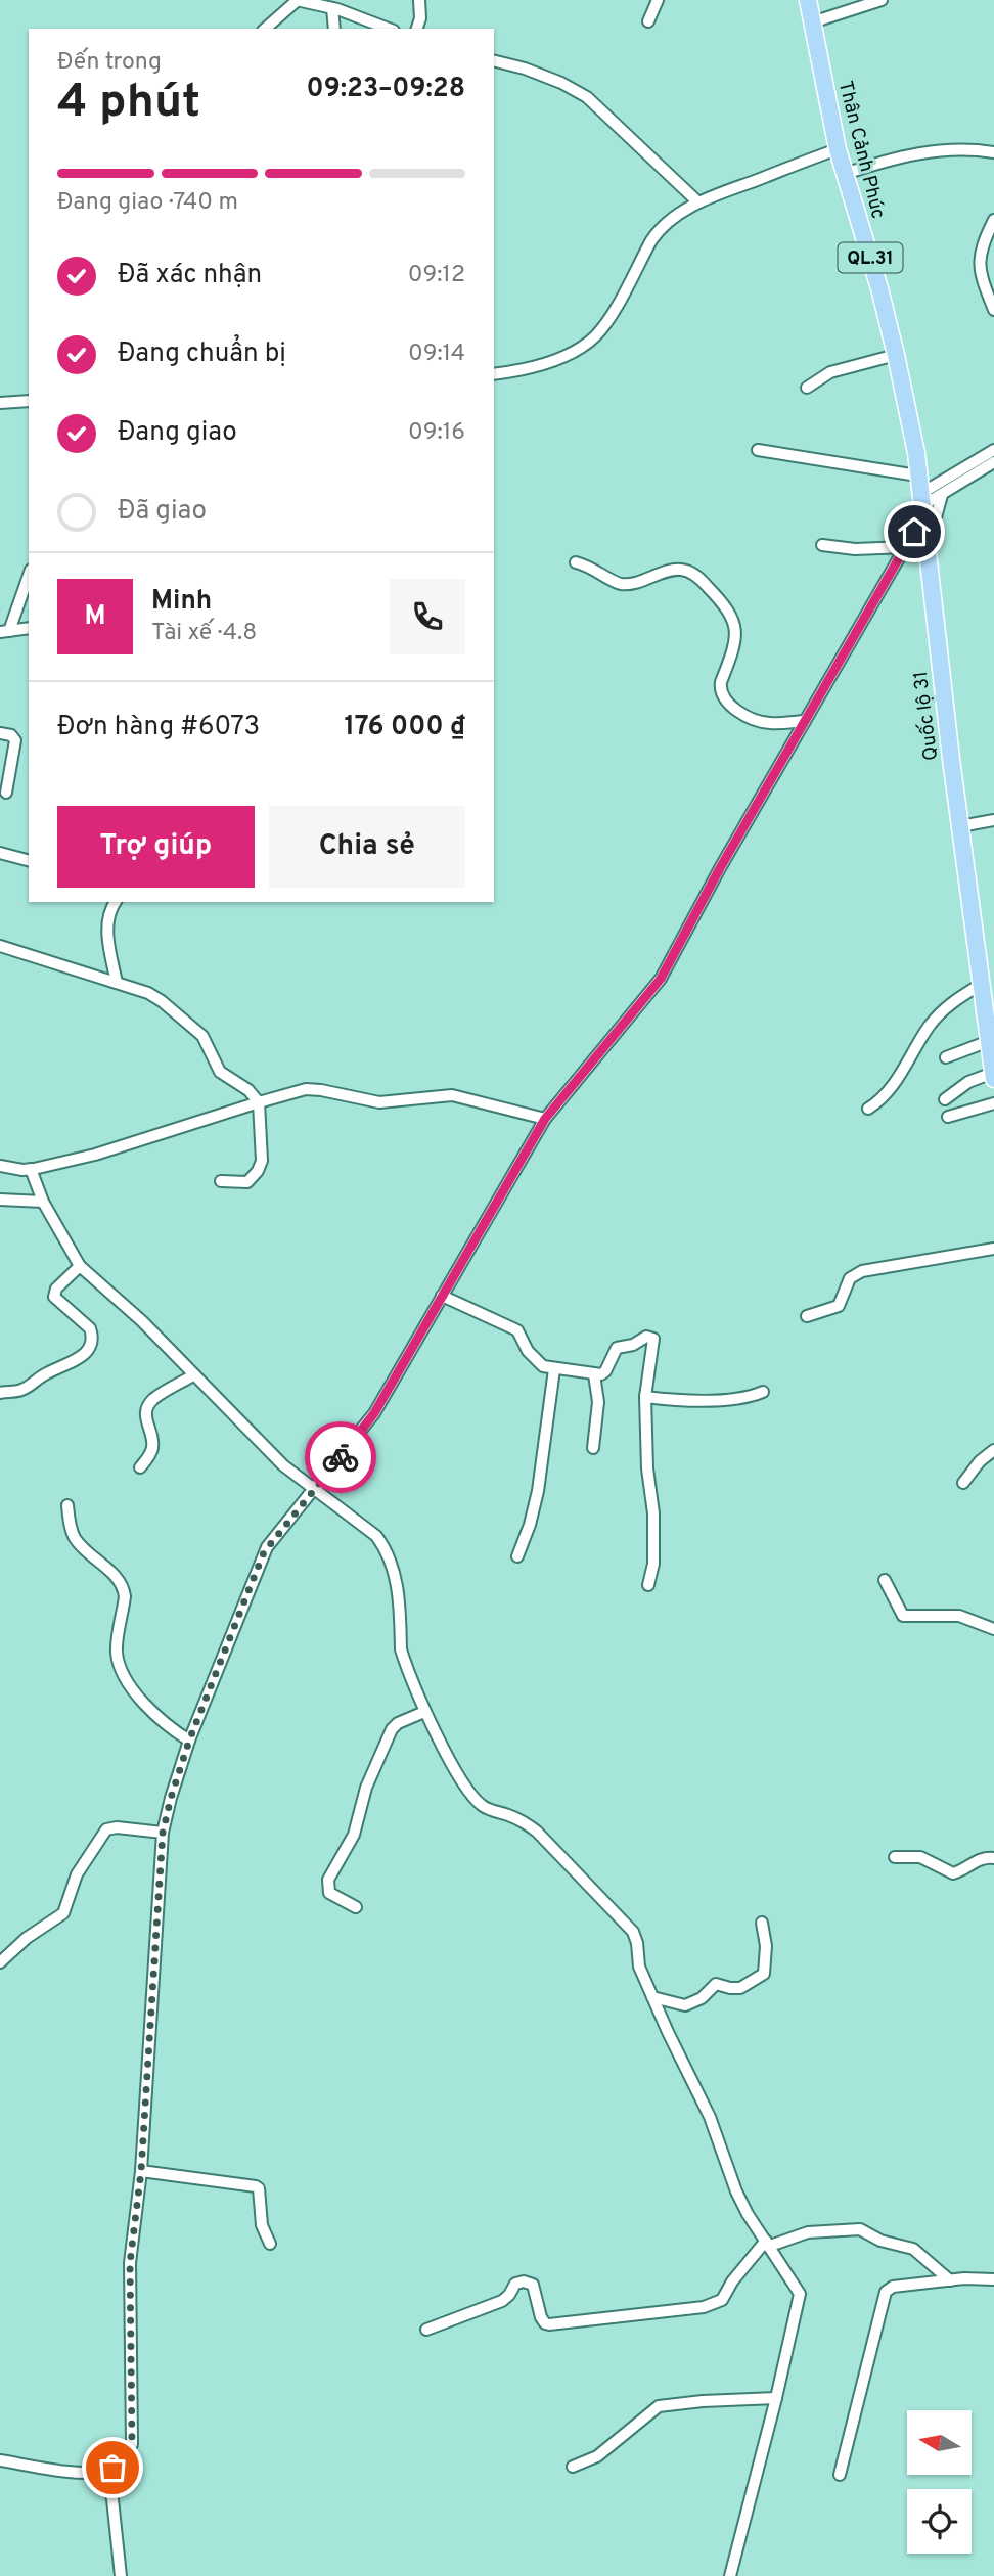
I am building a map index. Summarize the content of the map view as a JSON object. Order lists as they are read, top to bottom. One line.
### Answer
{"streets":{"highway":["Thân Cảnh Phúc","QL.31","Quốc lộ 31"]},"crossings":[["Thân Cảnh Phúc","Quốc lộ 31"]],"north":"left","page":{"heading":["4 phút","Đến trong","09:23–09:28"],"panel":["Minh","Tài xế · 4.8","Đơn hàng #6073","176 000 ₫"],"bar":"Đang giao · 740 m","list":[["Đã xác nhận","09:12"],["Đang chuẩn bị","09:14"],["Đang giao","09:16"],"Đã giao"],"round":"M","buttons":["Trợ giúp","Chia sẻ"]}}
